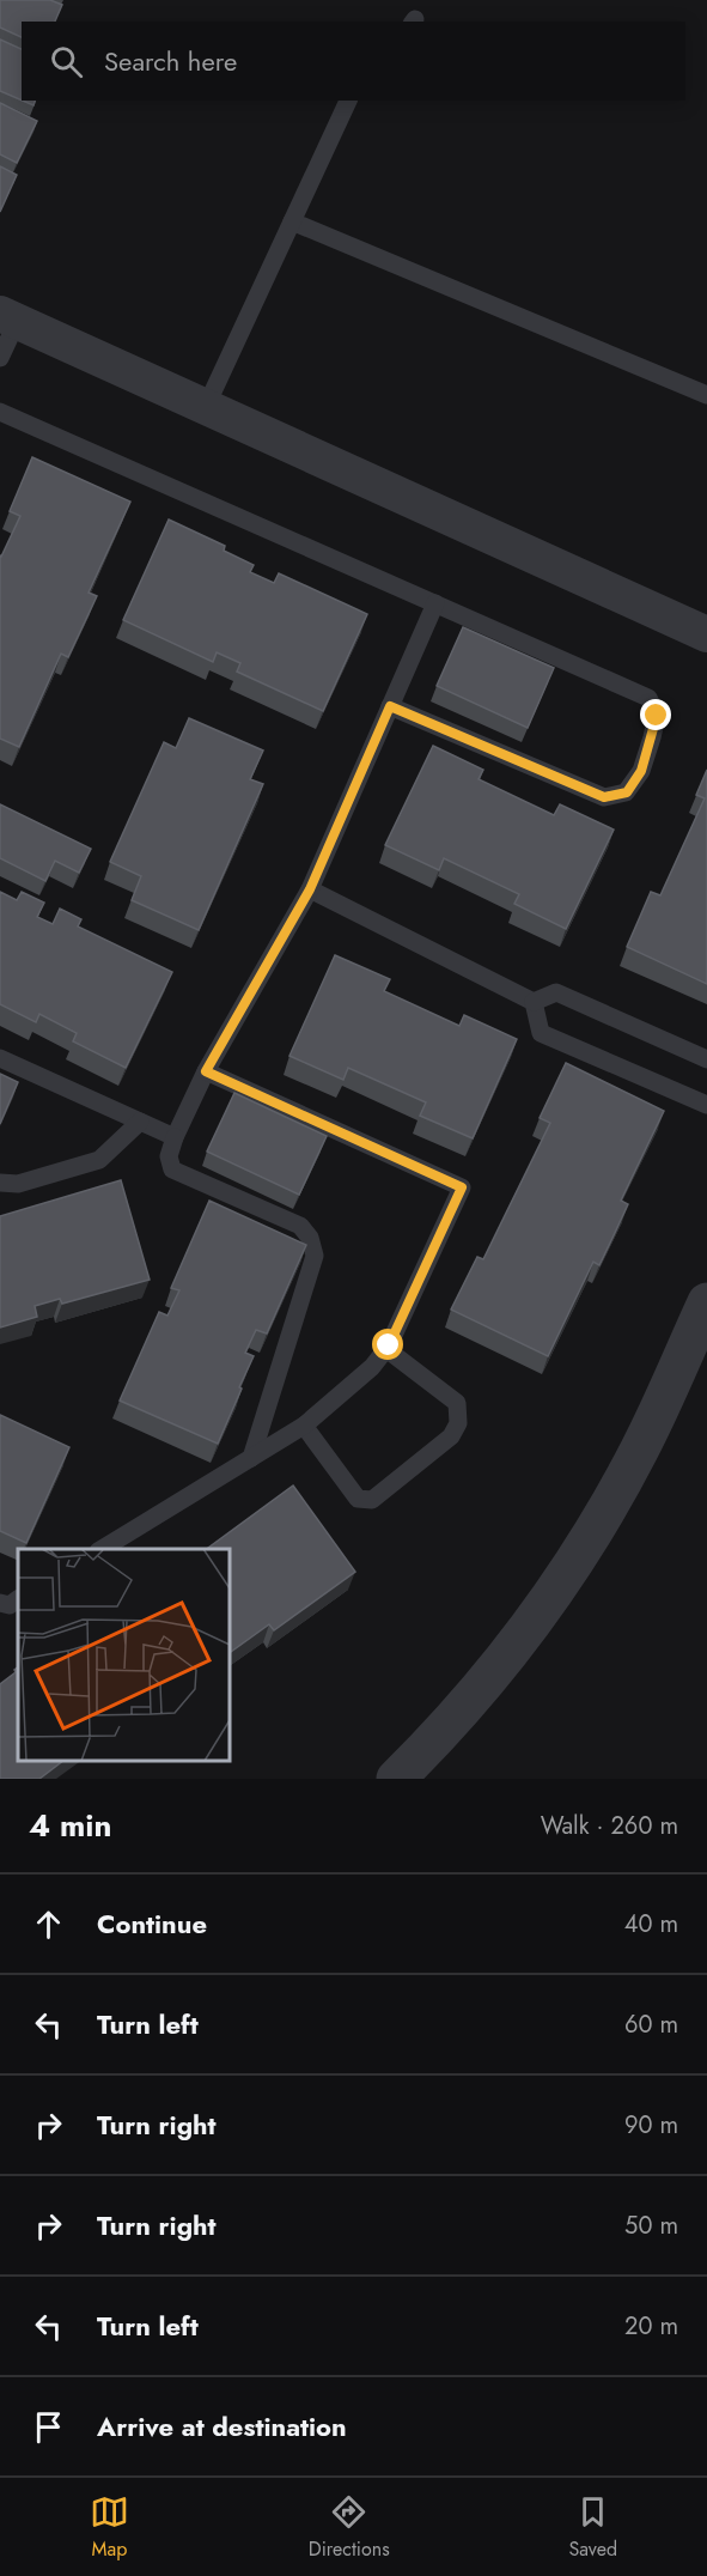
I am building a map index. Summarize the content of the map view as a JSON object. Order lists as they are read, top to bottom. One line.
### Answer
{"page":{"search":"Search here","heading":["4 min","Walk · 260 m"],"list":[["Continue","40 m"],["Turn left","60 m"],["Turn right","90 m"],["Turn right","50 m"],["Turn left","20 m"],"Arrive at destination"],"nav":["Map","Directions","Saved"]}}
